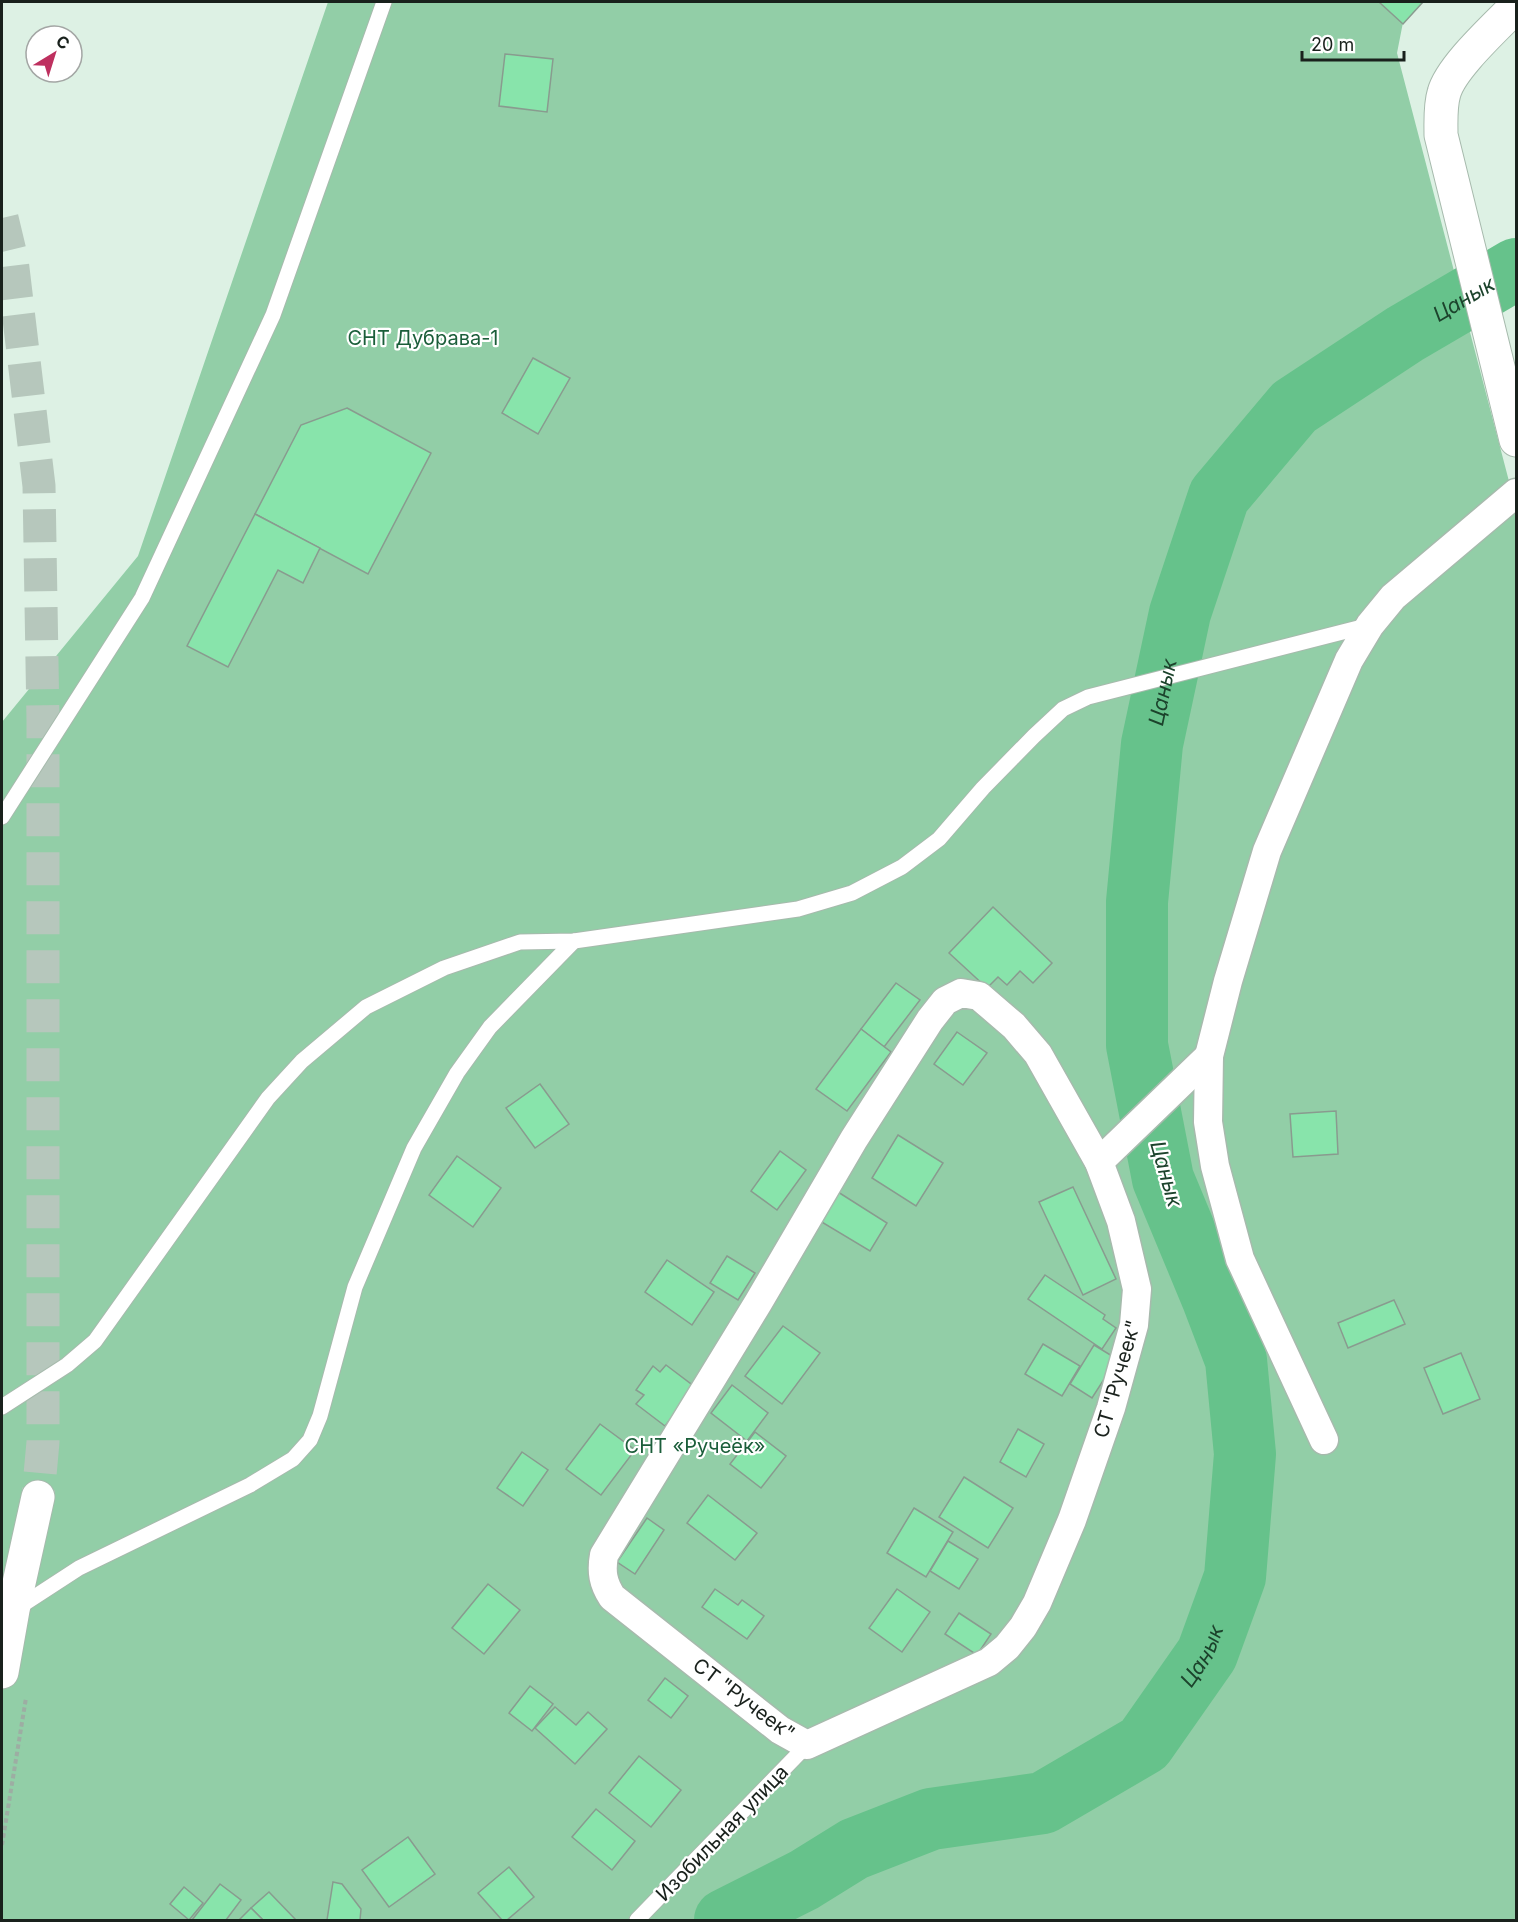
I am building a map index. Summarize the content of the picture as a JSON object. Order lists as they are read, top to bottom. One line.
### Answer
{"streets":{"street":["СТ \"Ручеек\""],"lane":["Изобильная улица"]},"crossings":[["СТ \"Ручеек\"","Изобильная улица"]],"water":["Цанык"],"parks":["СНТ Дубрава-1","СНТ «Ручеёк»"],"scale_bar":"20 m","north":"top right"}
